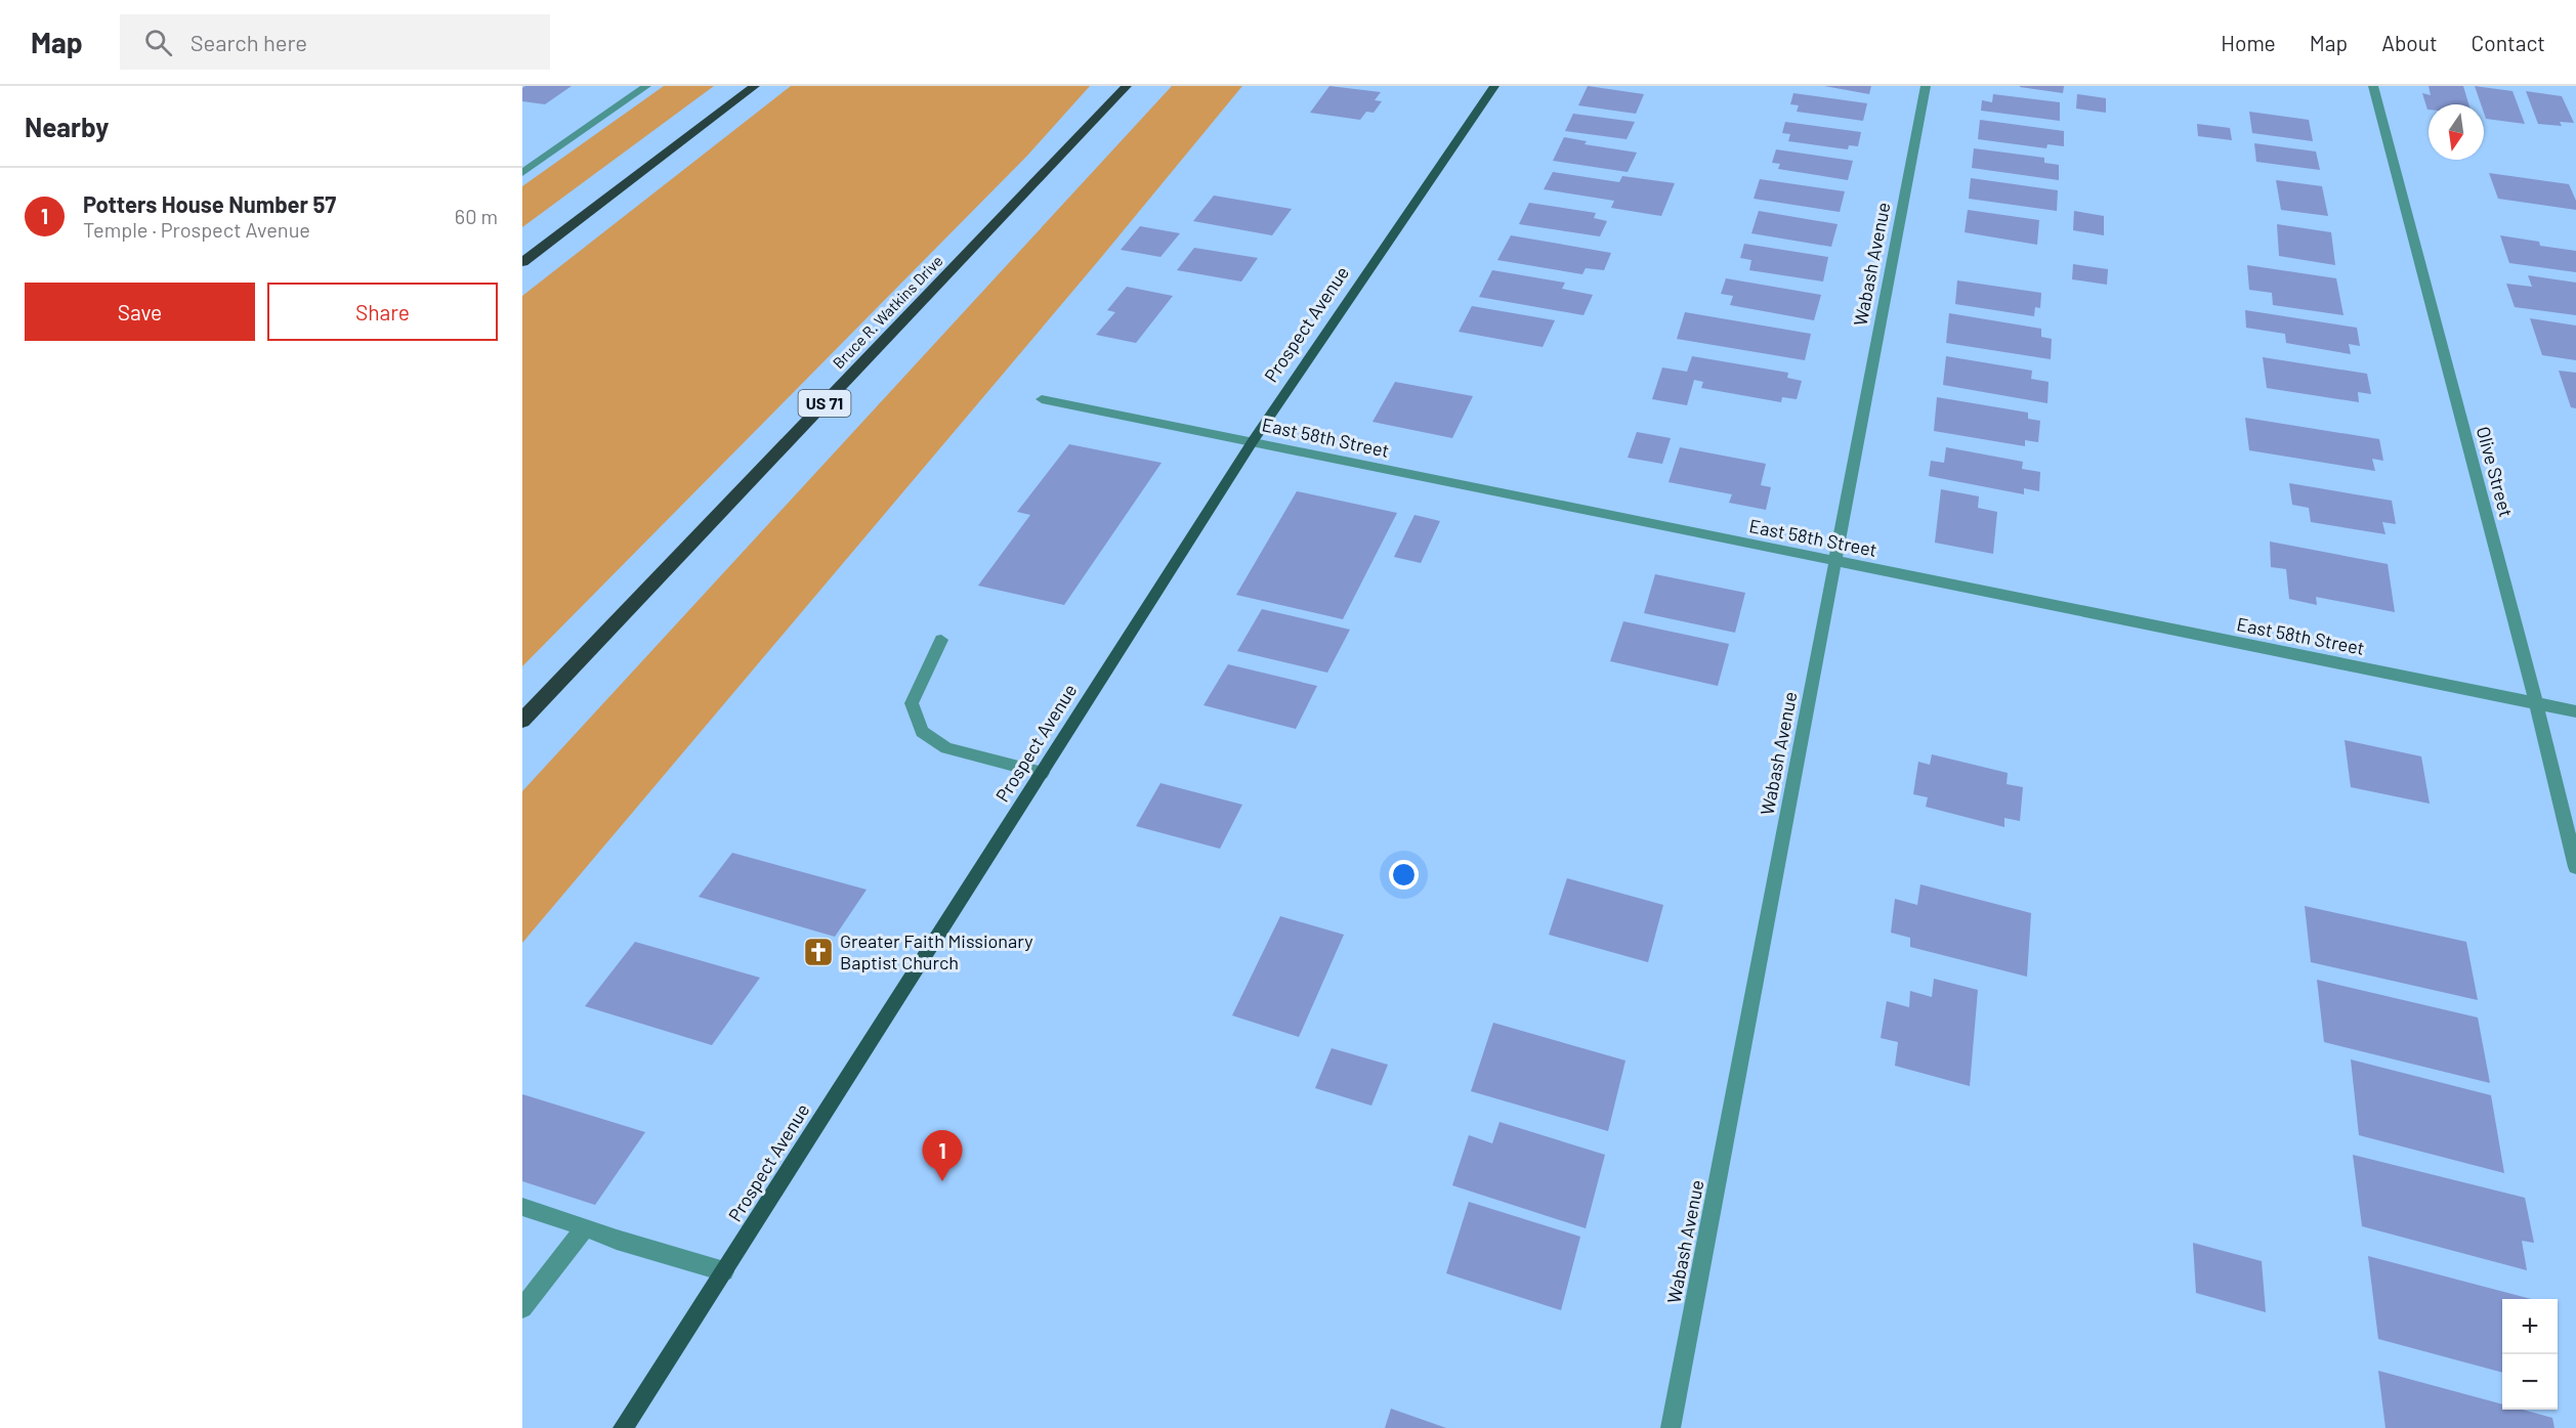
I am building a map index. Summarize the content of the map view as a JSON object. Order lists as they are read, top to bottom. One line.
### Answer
{"streets":{"highway":["Bruce R. Watkins Drive","US 71"],"main road":["Prospect Avenue"],"street":["Wabash Avenue","East 58th Street","Olive Street"]},"crossings":[["Wabash Avenue","East 58th Street"],["Prospect Avenue","East 58th Street"],["East 58th Street","Olive Street"]],"places":{"church":["Greater Faith Missionary Baptist Church"]},"north":"bottom","page":{"header":"Map","search":"Search here","nav":["Home","Map","About","Contact"],"heading":"Nearby","list":[{"mark":"1","name":"Potters House Number 57","note":"Temple · Prospect Avenue","value":"60 m"}],"buttons":["Save","Share"],"pins":"1","map_buttons":["+","−"]}}
